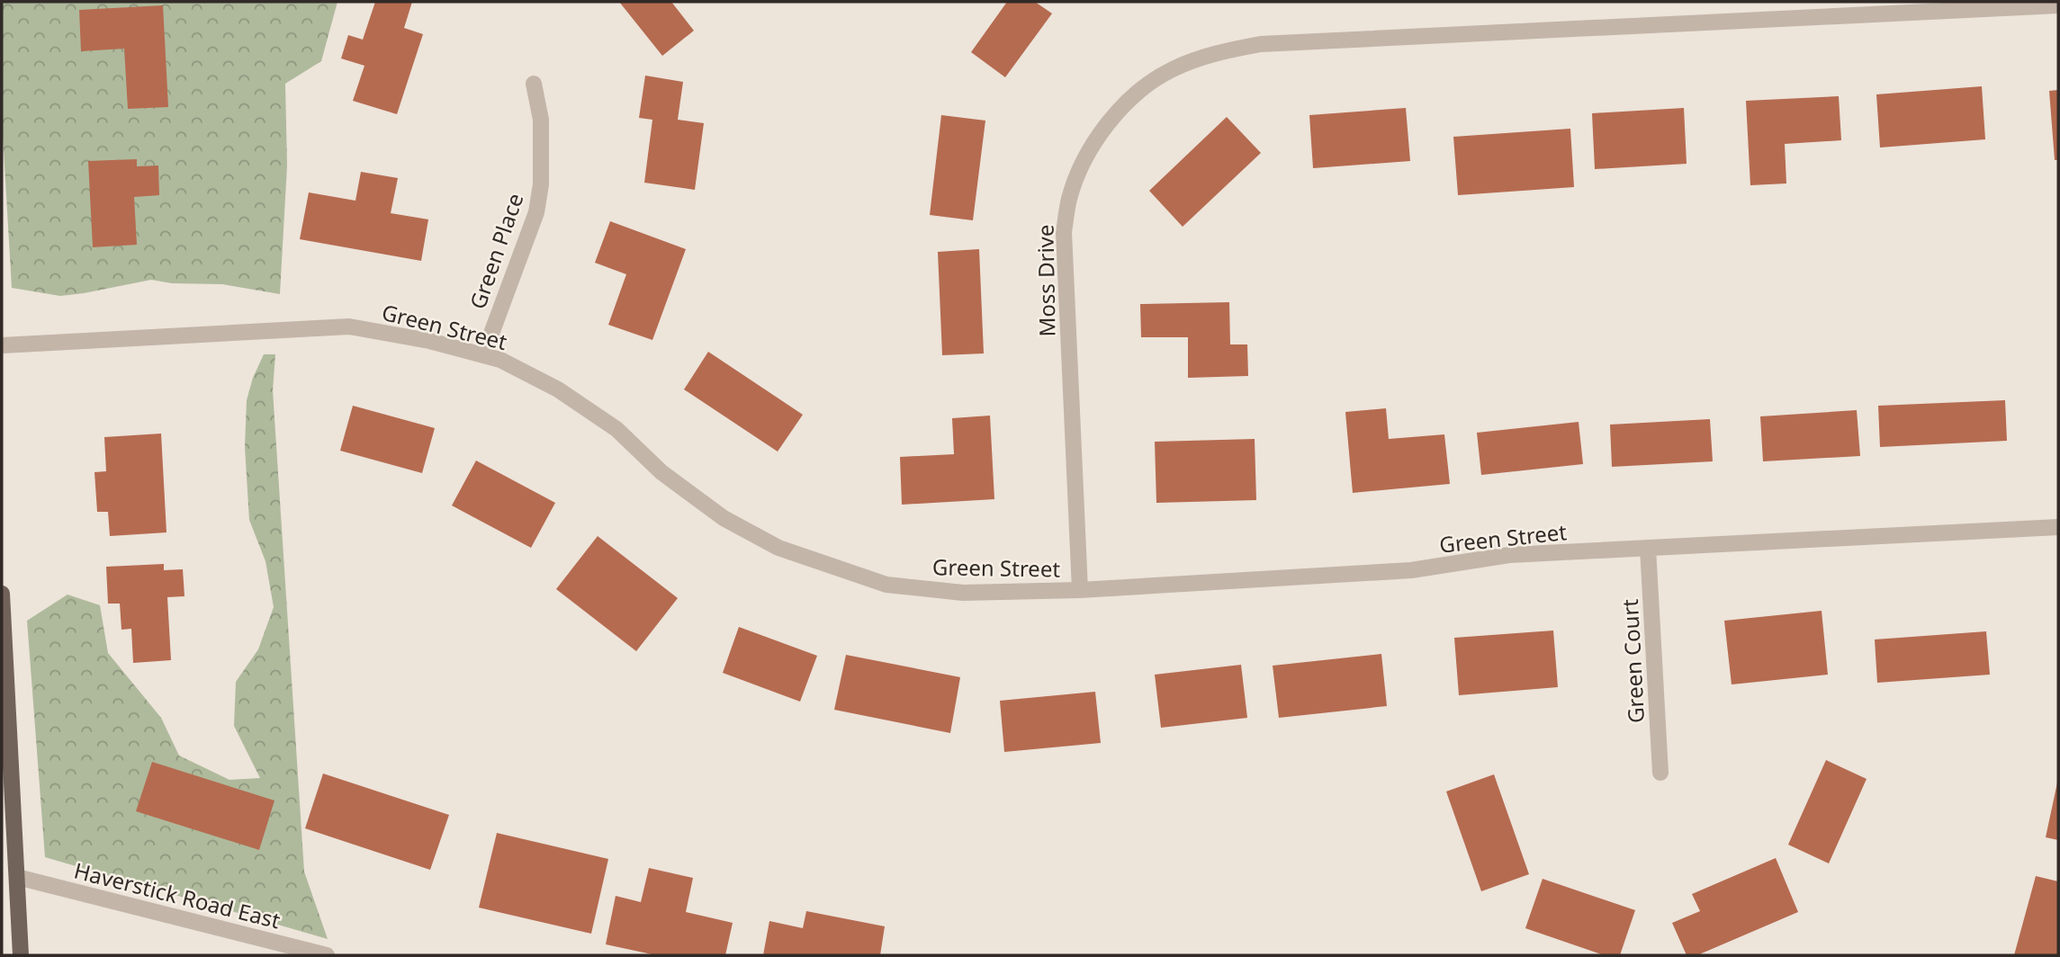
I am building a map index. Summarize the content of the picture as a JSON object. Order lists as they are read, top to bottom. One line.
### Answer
{"streets":{"street":["Green Place","Moss Drive","Green Street","Green Court","Haverstick Road East"]},"crossings":[["Green Place","Green Street"],["Moss Drive","Green Street"],["Green Street","Green Court"]]}
